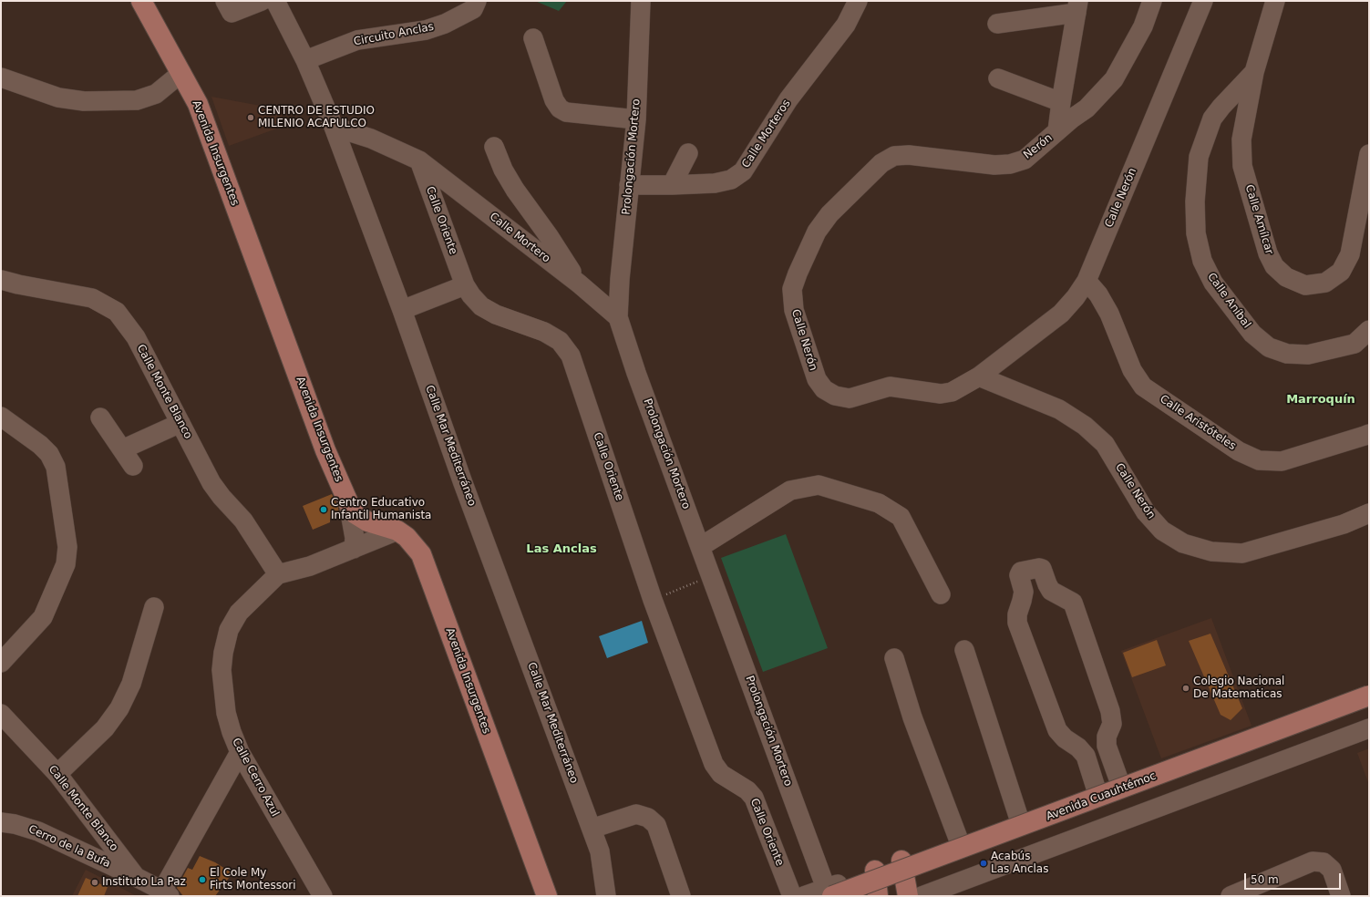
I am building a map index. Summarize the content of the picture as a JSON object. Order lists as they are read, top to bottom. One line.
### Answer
{"streets":{"main road":["Avenida Insurgentes","Avenida Cuauhtémoc"],"street":["Circuito Anclas","Calle Morteros","Nerón","Prolongación Mortero","Calle Nerón","Calle Amílcar","Calle Oriente","Calle Mortero","Calle Aníbal","Calle Monte Blanco","Calle Aristóteles","Calle Mar Mediterráneo","Calle Cerro Azul","Cerro de la Bufa"]},"crossings":[["Circuito Anclas","Calle Mar Mediterráneo"],["Calle Morteros","Prolongación Mortero"],["Nerón","Calle Nerón"],["Prolongación Mortero","Calle Mortero"],["Prolongación Mortero","Avenida Cuauhtémoc"],["Calle Nerón","Calle Aristóteles"],["Calle Amílcar","Calle Aníbal"],["Calle Oriente","Calle Mortero"],["Calle Monte Blanco","Calle Cerro Azul"],["Calle Monte Blanco","Cerro de la Bufa"]],"districts":["Marroquín","Las Anclas"],"places":["CENTRO DE ESTUDIO MILENIO ACAPULCO","Centro Educativo Infantil Humanista","Colegio Nacional De Matematicas","Acabús Las Anclas","El Cole My Firts Montessori","Instituto La Paz"],"scale_bar":"50 m"}
